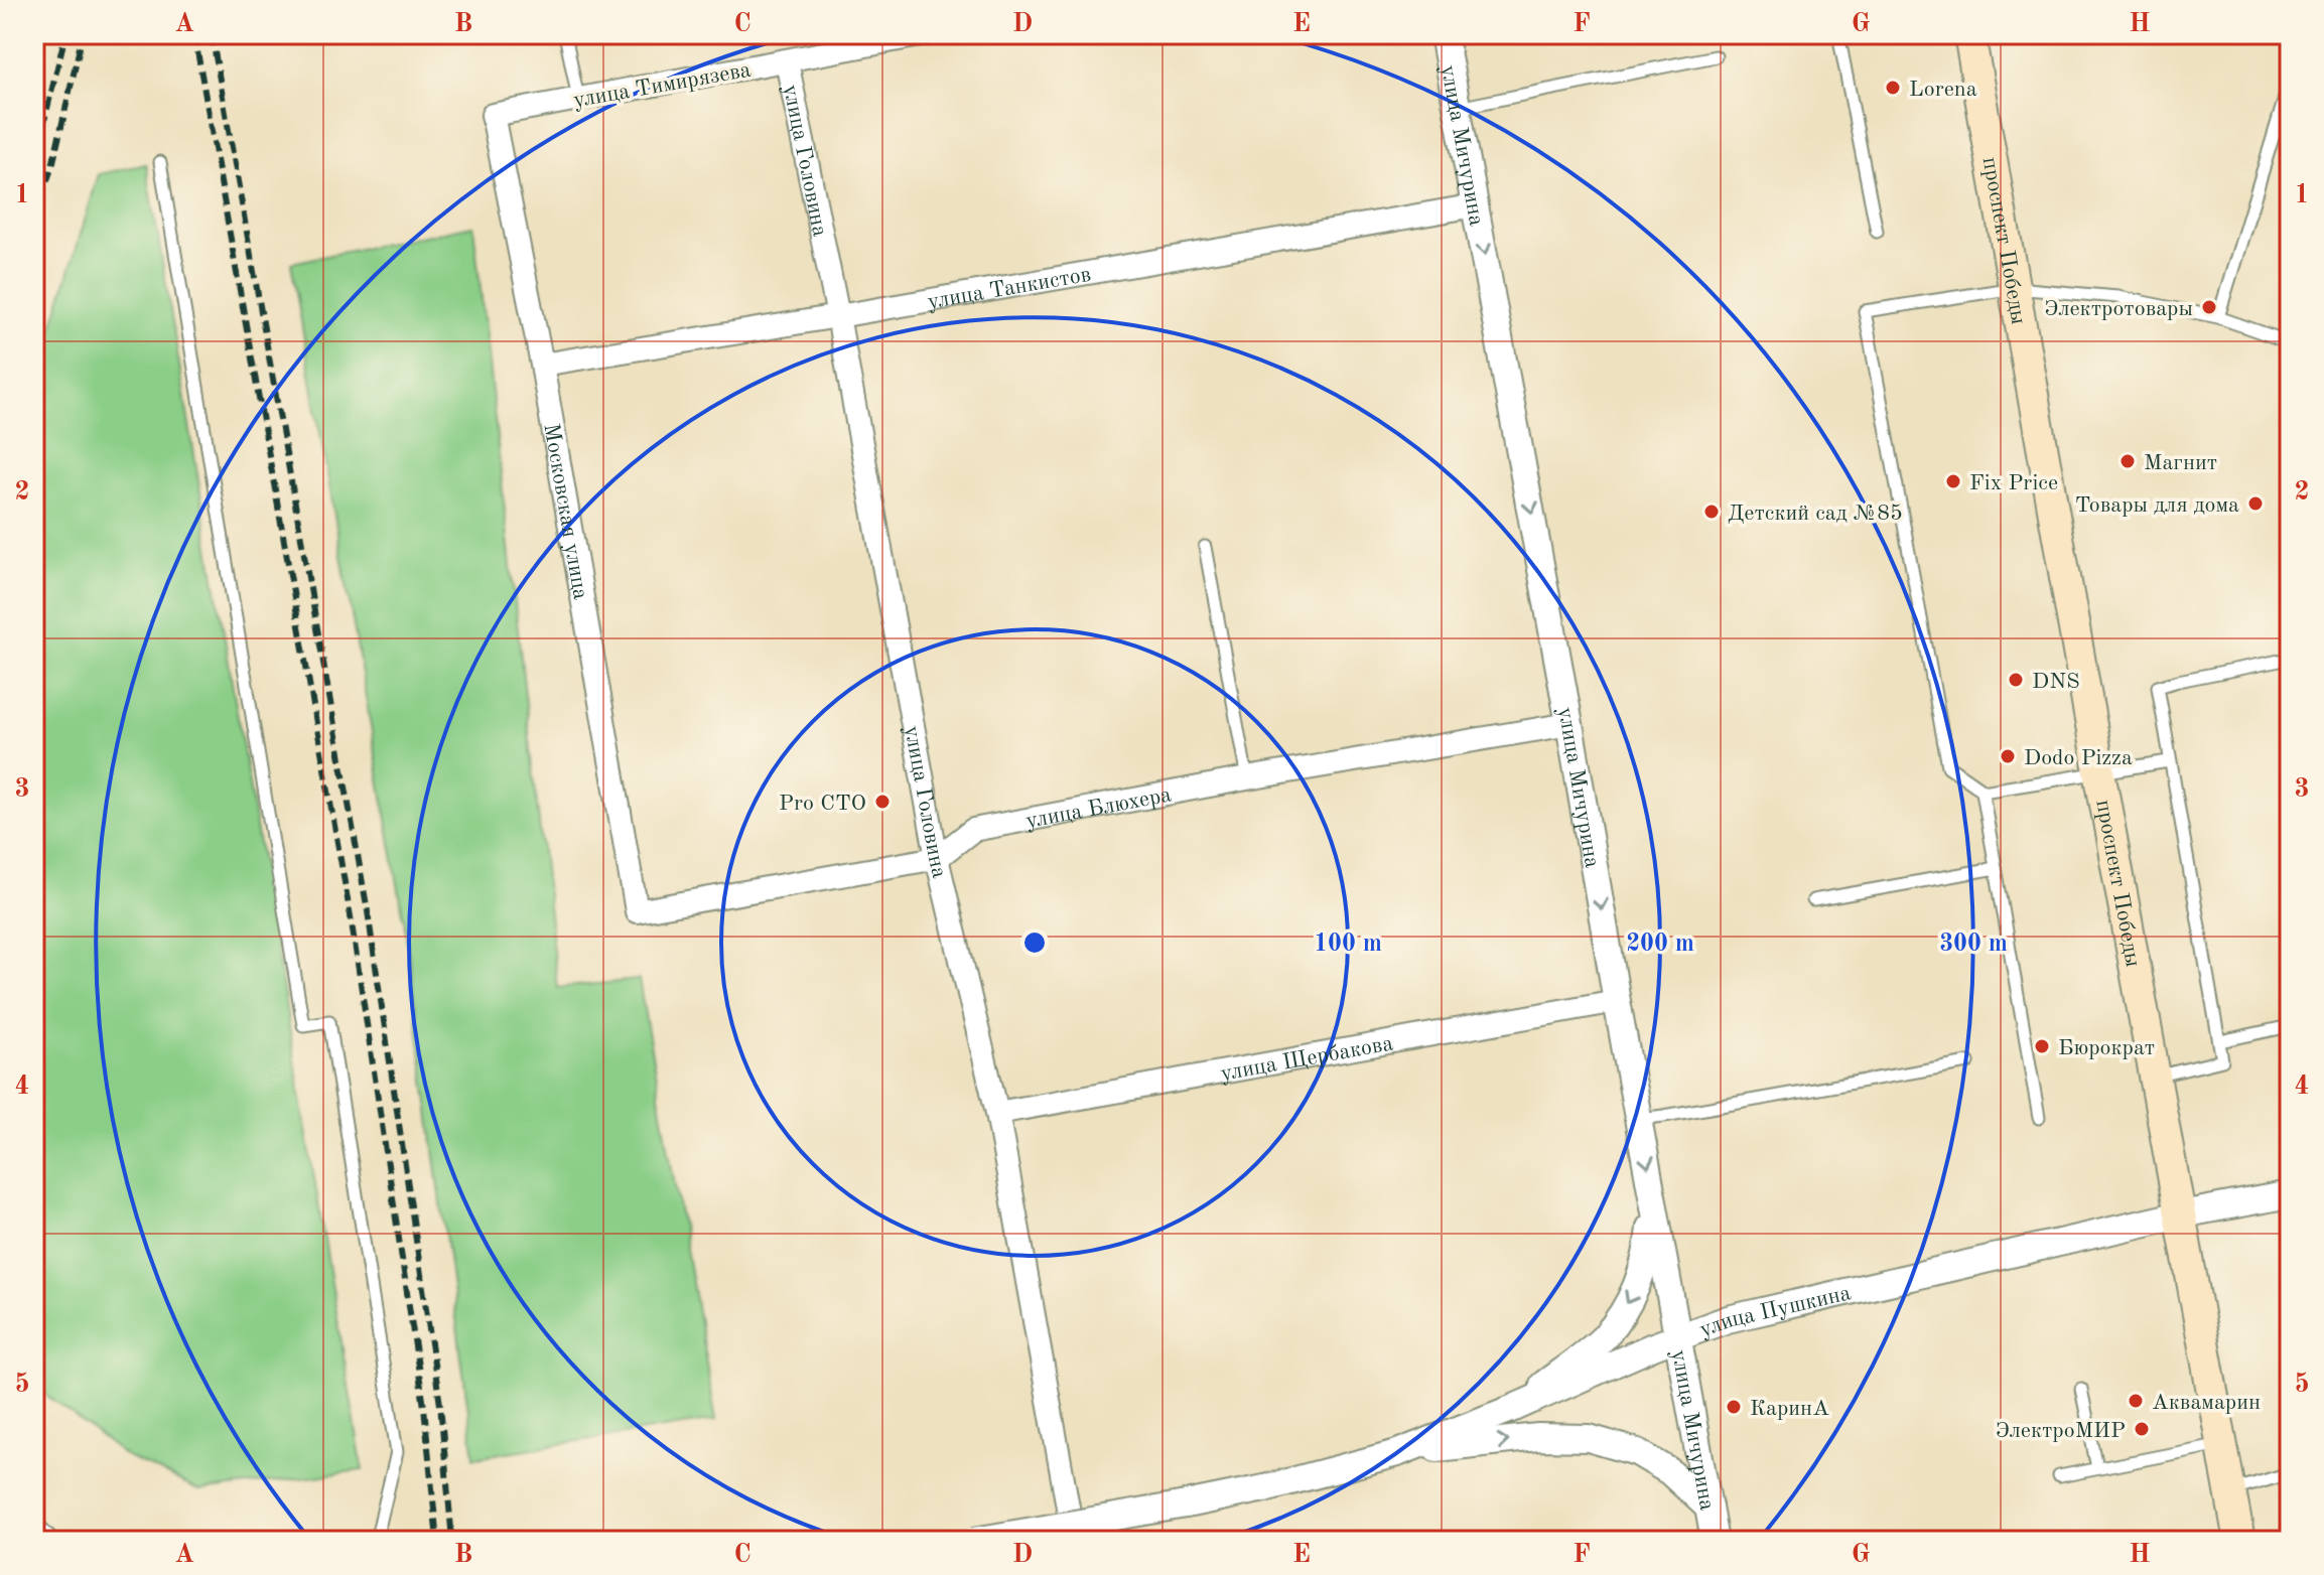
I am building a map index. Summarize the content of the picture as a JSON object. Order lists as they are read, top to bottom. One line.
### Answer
{"streets":{"main road":["проспект Победы"],"street":["улица Тимирязева","улица Мичурина","улица Головина","улица Танкистов","Московская улица","улица Блюхера","улица Щербакова","улица Пушкина"]},"crossings":[["улица Тимирязева","улица Головина"],["улица Тимирязева","Московская улица"],["улица Мичурина","улица Танкистов"],["улица Мичурина","улица Блюхера"],["улица Мичурина","улица Щербакова"],["улица Мичурина","улица Пушкина"],["улица Головина","улица Танкистов"],["улица Головина","улица Блюхера"],["улица Головина","улица Щербакова"],["проспект Победы","улица Пушкина"],["улица Танкистов","Московская улица"],["Московская улица","улица Блюхера"]],"one_way":["улица Мичурина"],"places":["Lorena","Электротовары","Магнит","Fix Price","Товары для дома","Детский сад №85","DNS","Dodo Pizza","Pro СТО","Бюрократ","Аквамарин","КаринА","ЭлектроМИР"],"grid":{"columns":["A","B","C","D","E","F","G","H"],"rows":["1","2","3","4","5"]},"rings":["100 m","200 m","300 m"]}
